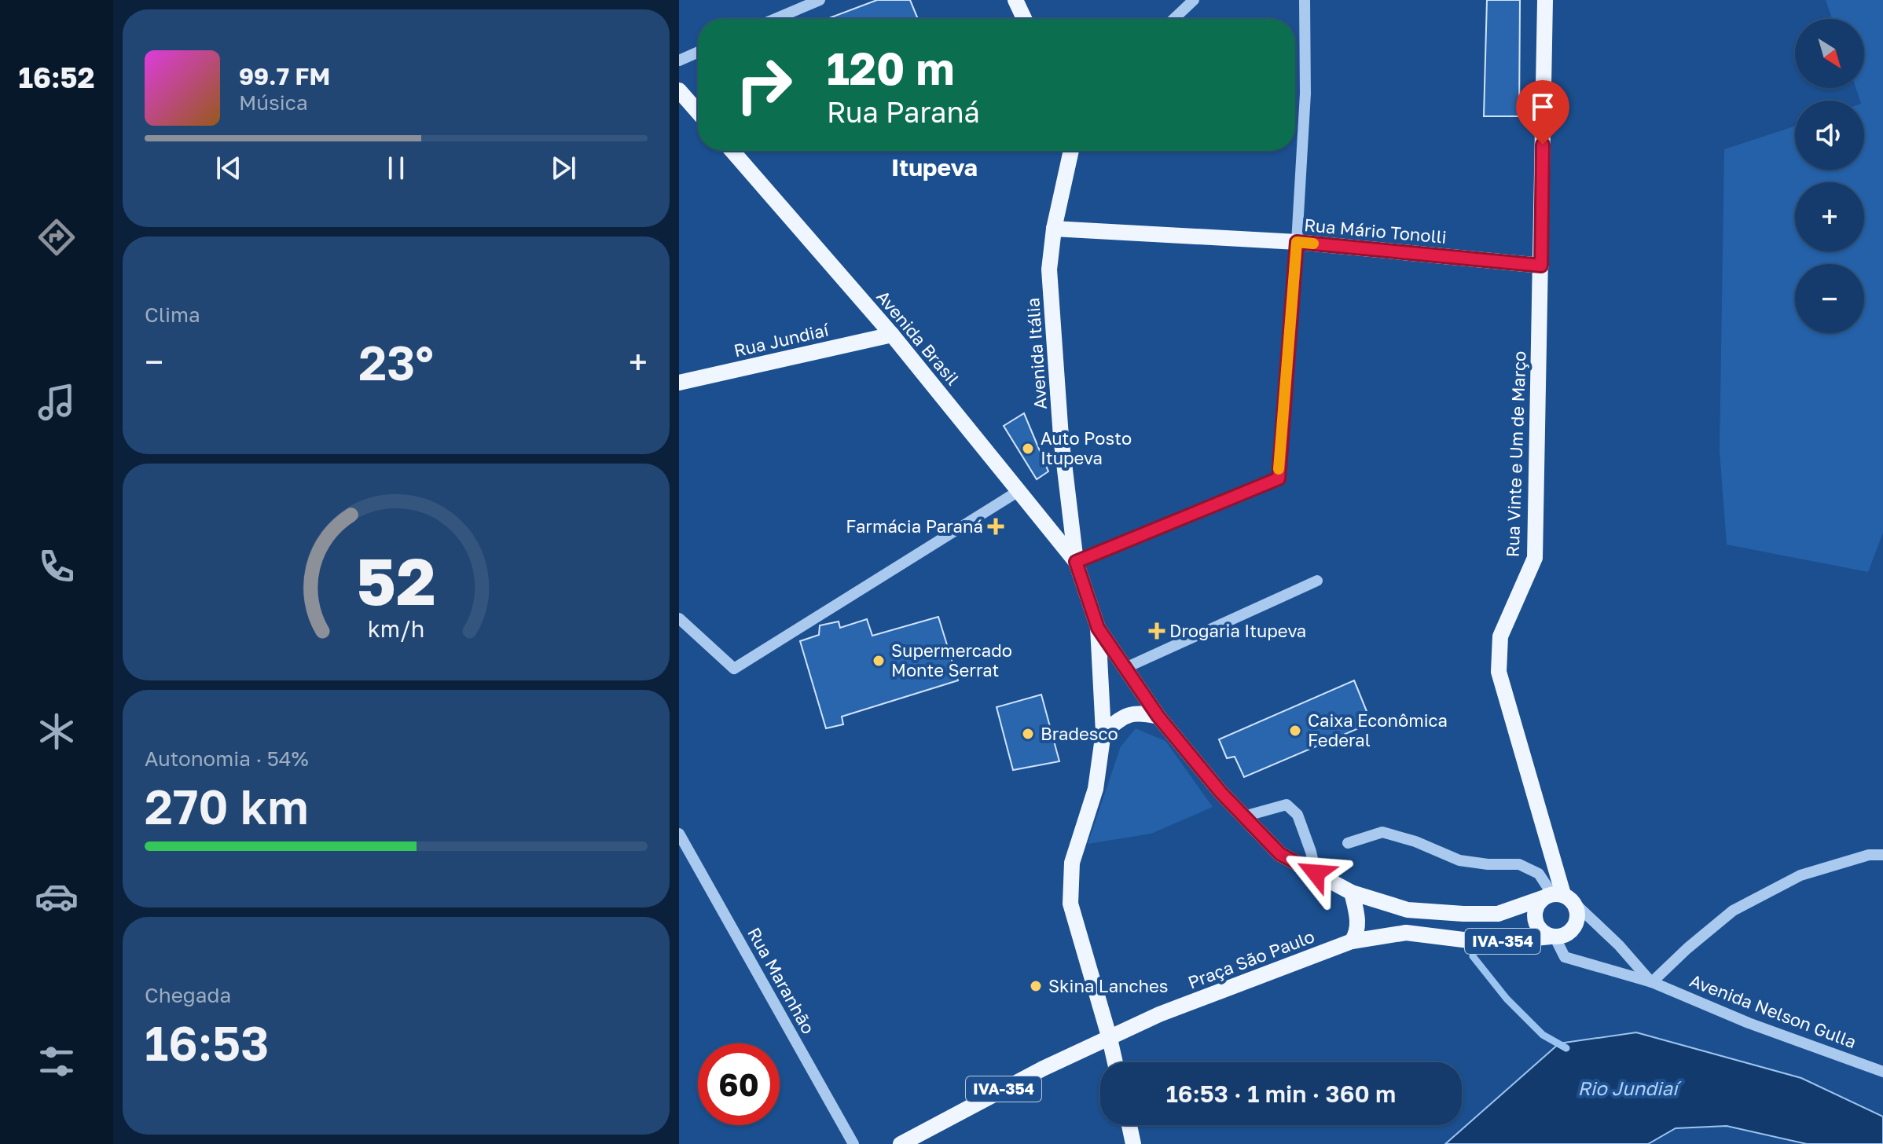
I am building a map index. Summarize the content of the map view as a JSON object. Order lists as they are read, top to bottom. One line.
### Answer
{"streets":{"main road":["Rua Mário Tonolli","Avenida Brasil","Rua Jundiaí","Avenida Itália","Rua Vinte e Um de Março","IVA-354","Praça São Paulo"],"street":["Rua Maranhão","Avenida Nelson Gulla"]},"crossings":[["Rua Mário Tonolli","Avenida Itália"],["Rua Mário Tonolli","Rua Vinte e Um de Março"],["Avenida Brasil","Rua Jundiaí"],["Avenida Brasil","Avenida Itália"],["Rua Vinte e Um de Março","IVA-354"],["Rua Vinte e Um de Março","Praça São Paulo"],["IVA-354","Praça São Paulo"],["IVA-354","Avenida Nelson Gulla"]],"districts":["Itupeva"],"water":["Rio Jundiaí"],"places":{"other":["Auto Posto Itupeva","Supermercado Monte Serrat","Caixa Econômica Federal","Bradesco","Skina Lanches"],"health":["Farmácia Paraná","Drogaria Itupeva"]},"north":"bottom right","page":{"tabs":"16:52","map_buttons":["+","−"],"turn":["120 m","Rua Paraná"],"song":["99.7 FM","Música"],"tile":["Clima",["Autonomia · 54%","270 km"],["Chegada","16:53"]],"heat":["−","23°","+"],"limit":"60","trip":"16:53 · 1 min · 360 m","gauge":["52","km/h"]}}
